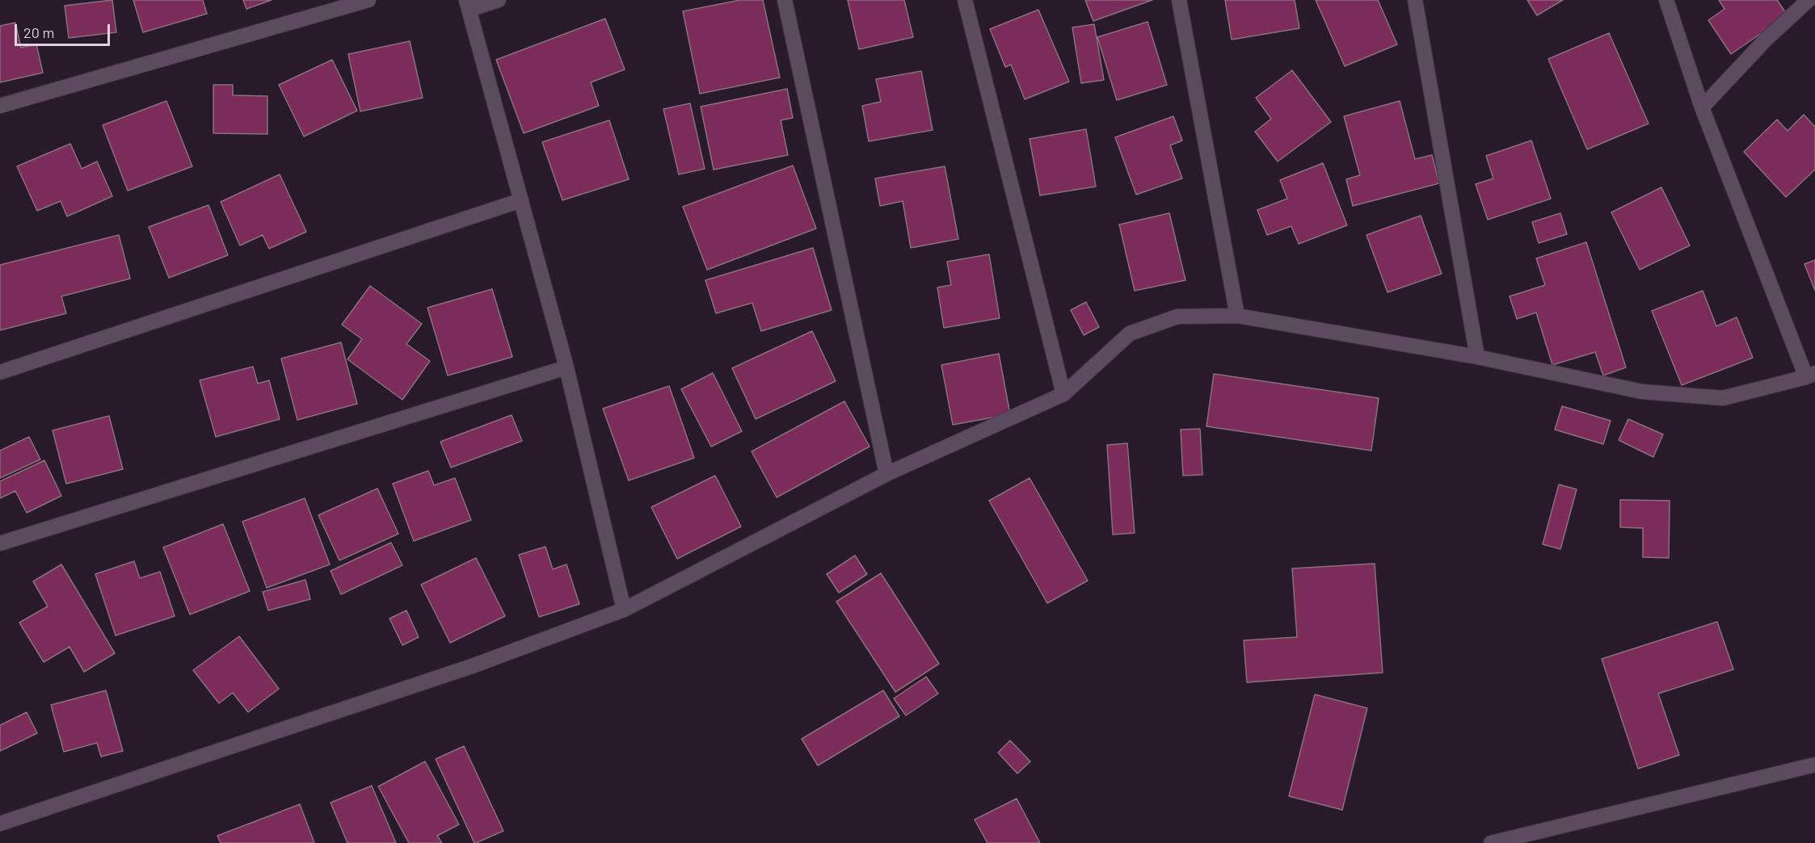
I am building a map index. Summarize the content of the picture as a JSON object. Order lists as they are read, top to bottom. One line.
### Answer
{"scale_bar":"20 m"}
